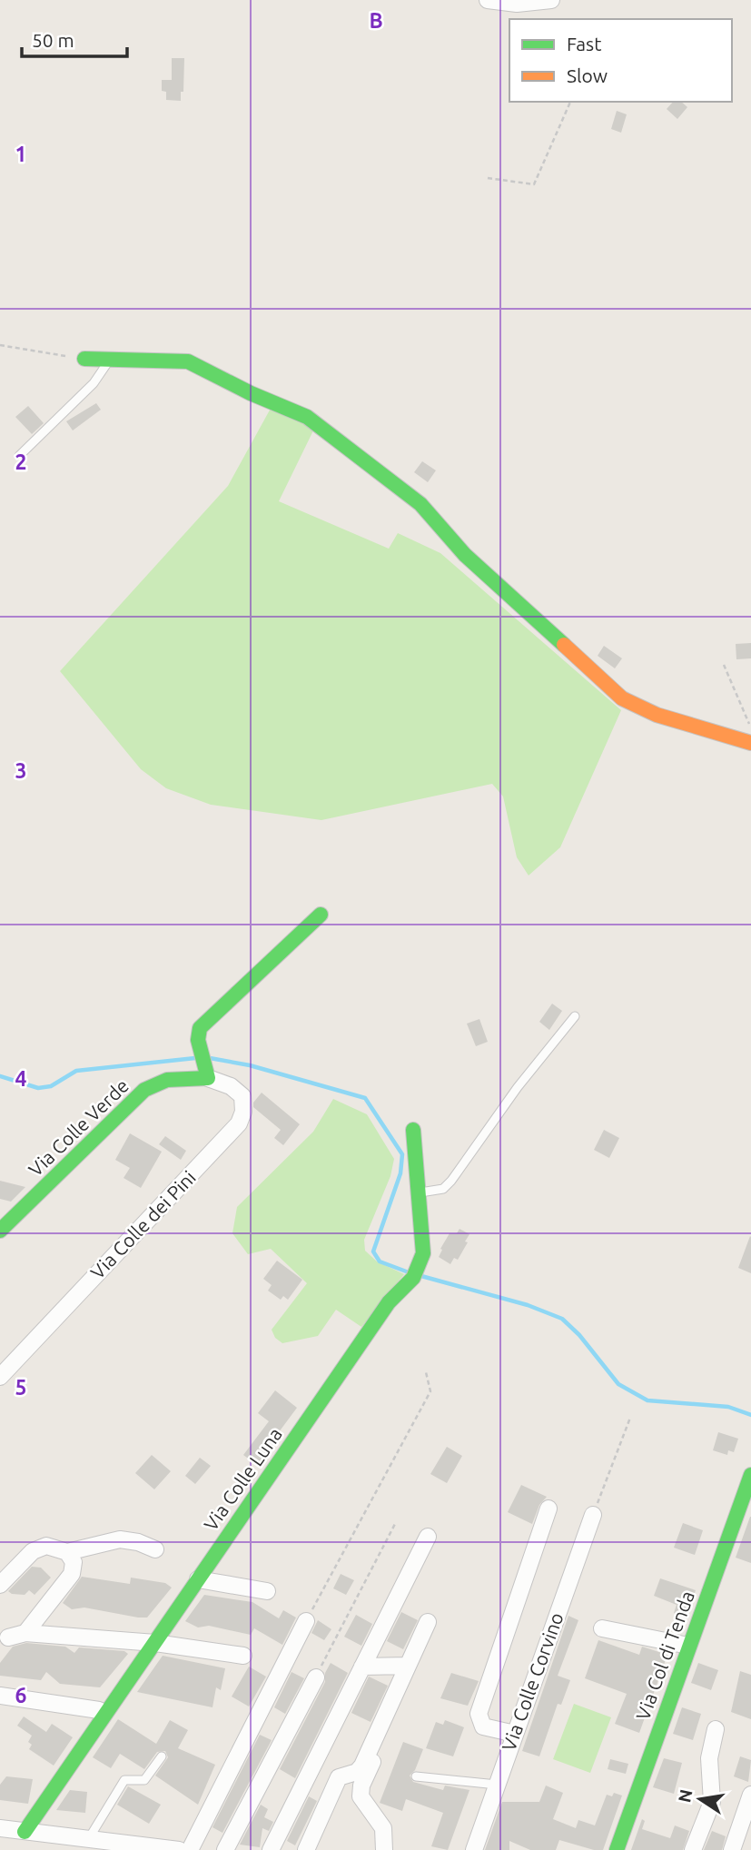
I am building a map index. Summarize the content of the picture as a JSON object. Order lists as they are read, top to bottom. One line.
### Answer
{"streets":{"street":["Via Colle Verde","Via Colle dei Pini","Via Colle Luna","Via Col di Tenda","Via Colle Corvino"]},"crossings":[["Via Colle Verde","Via Colle dei Pini"]],"legend":["Fast","Slow"],"scale_bar":"50 m","north":"left","grid":{"columns":["B"],"rows":["1","2","3","4","5","6"]}}
